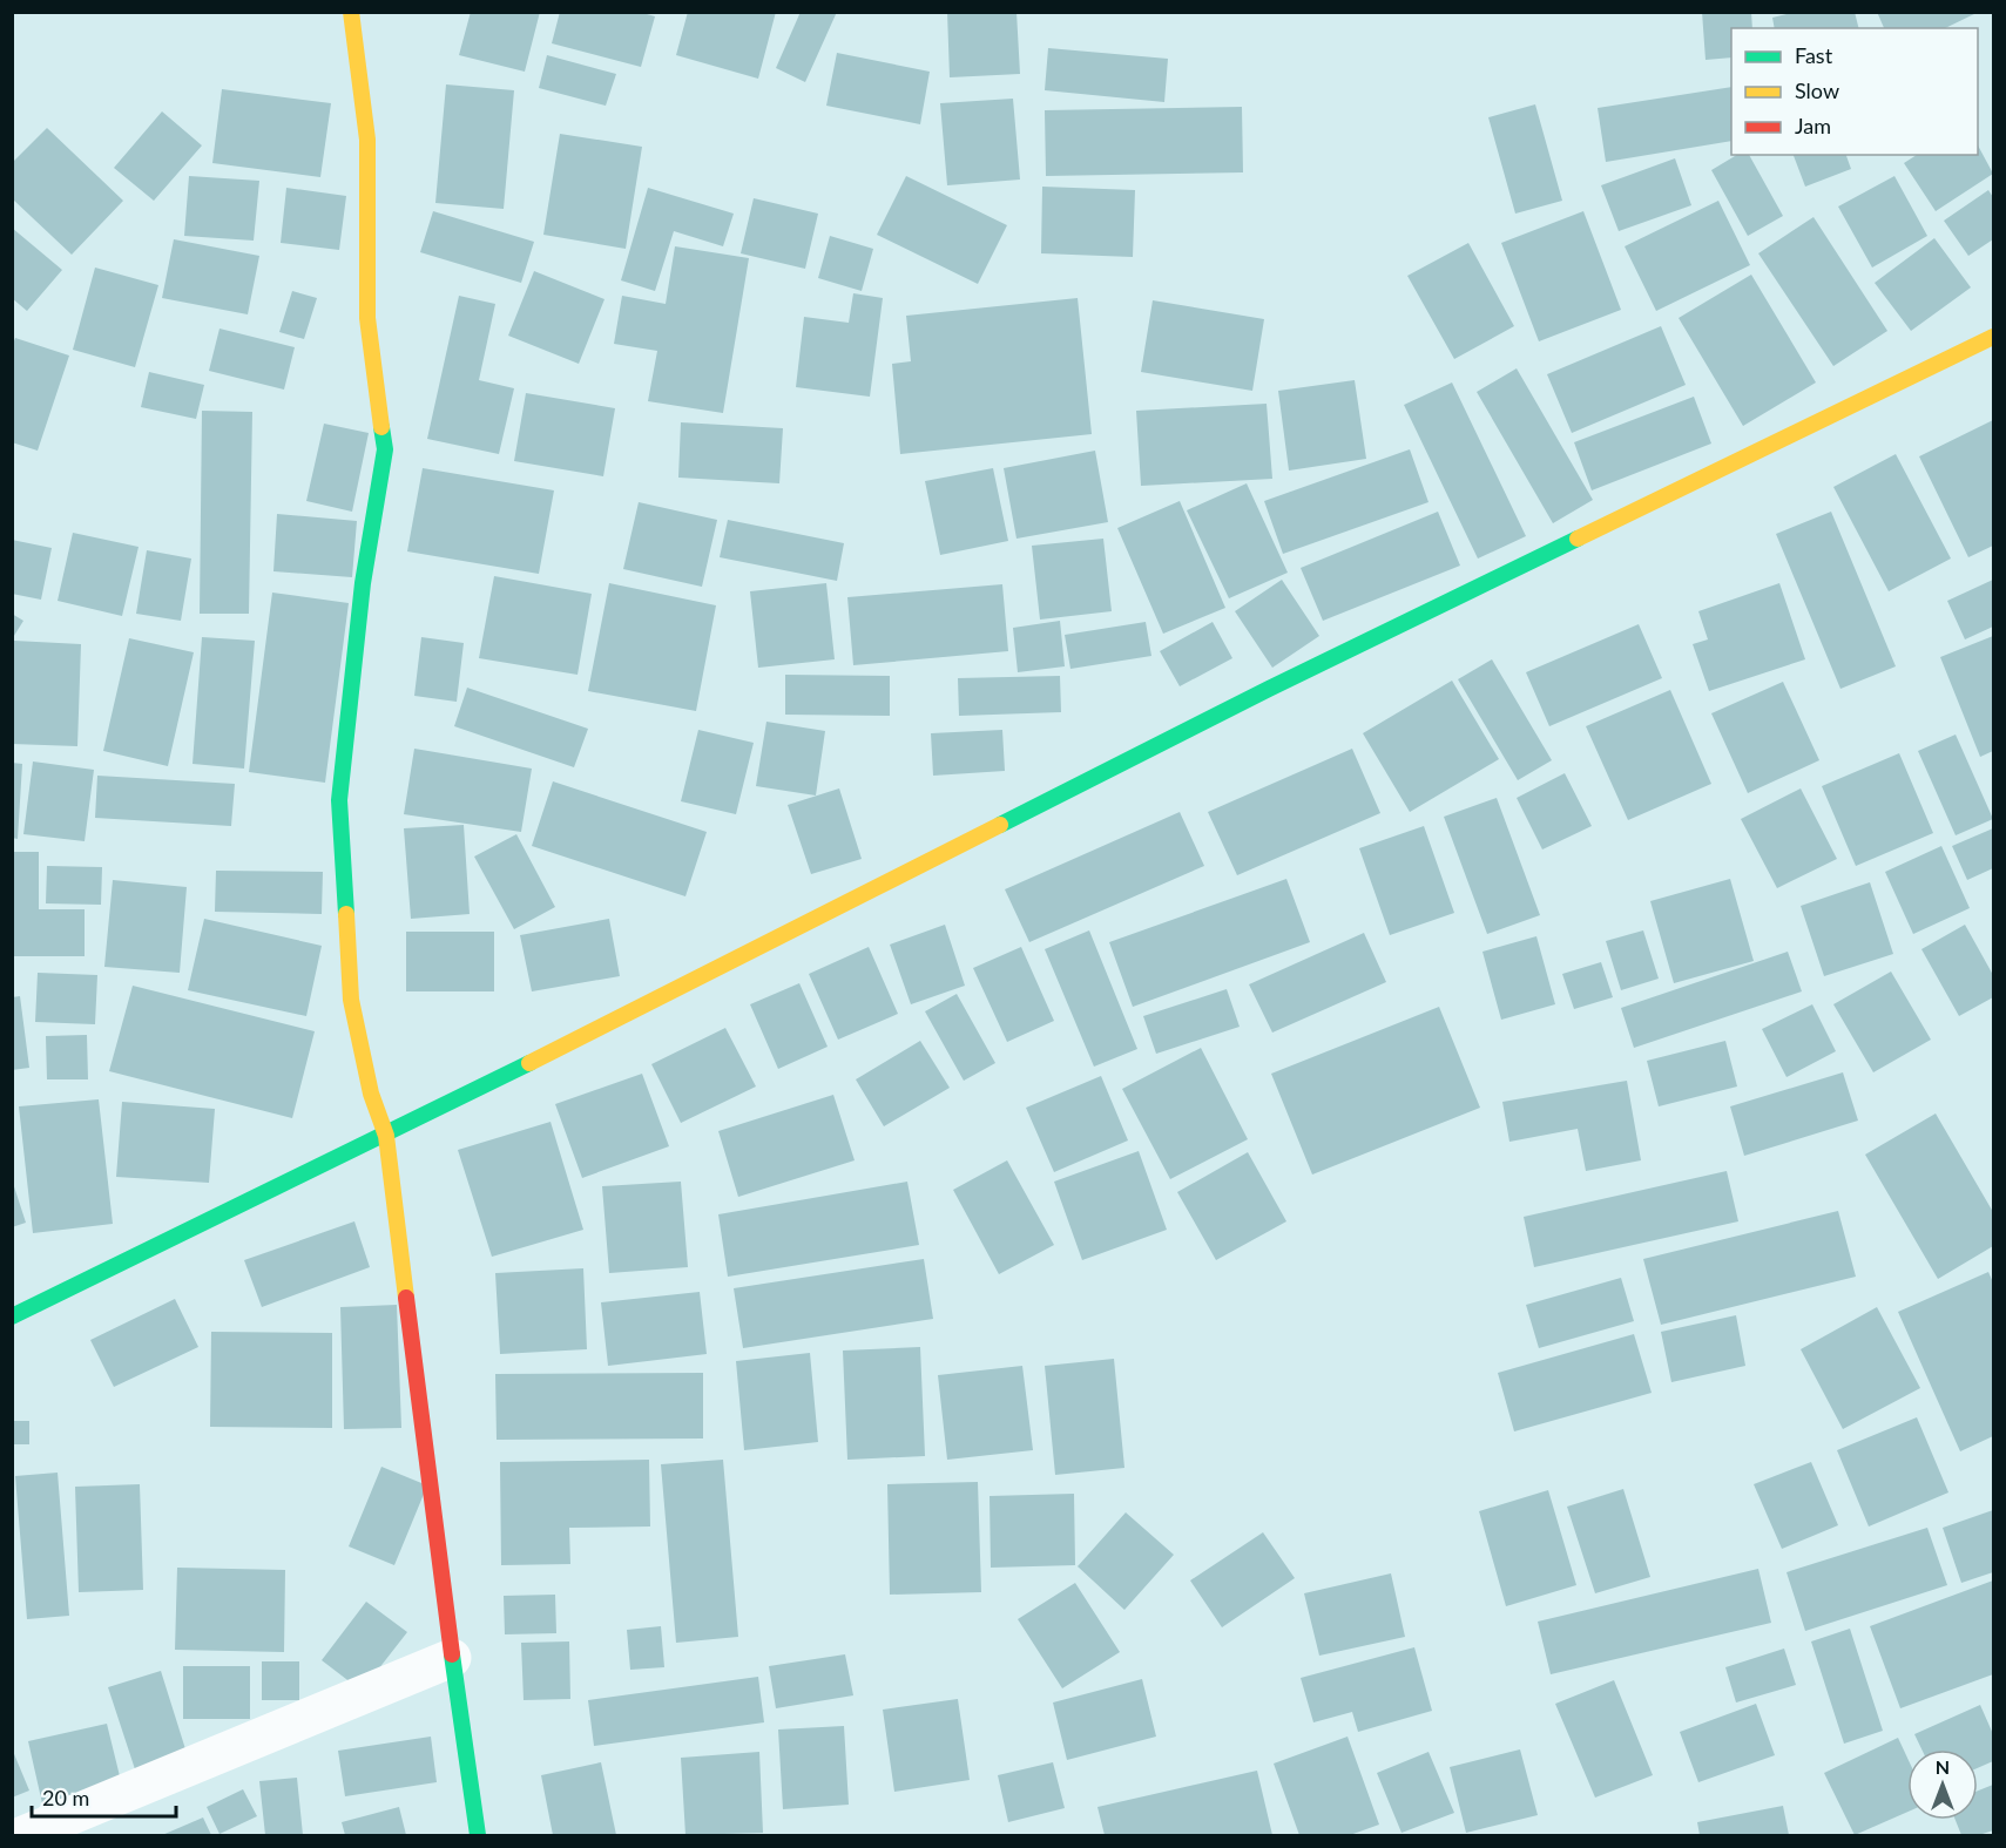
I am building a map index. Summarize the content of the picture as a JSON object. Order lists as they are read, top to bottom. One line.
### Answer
{"legend":["Fast","Slow","Jam"],"scale_bar":"20 m","north":"top"}
